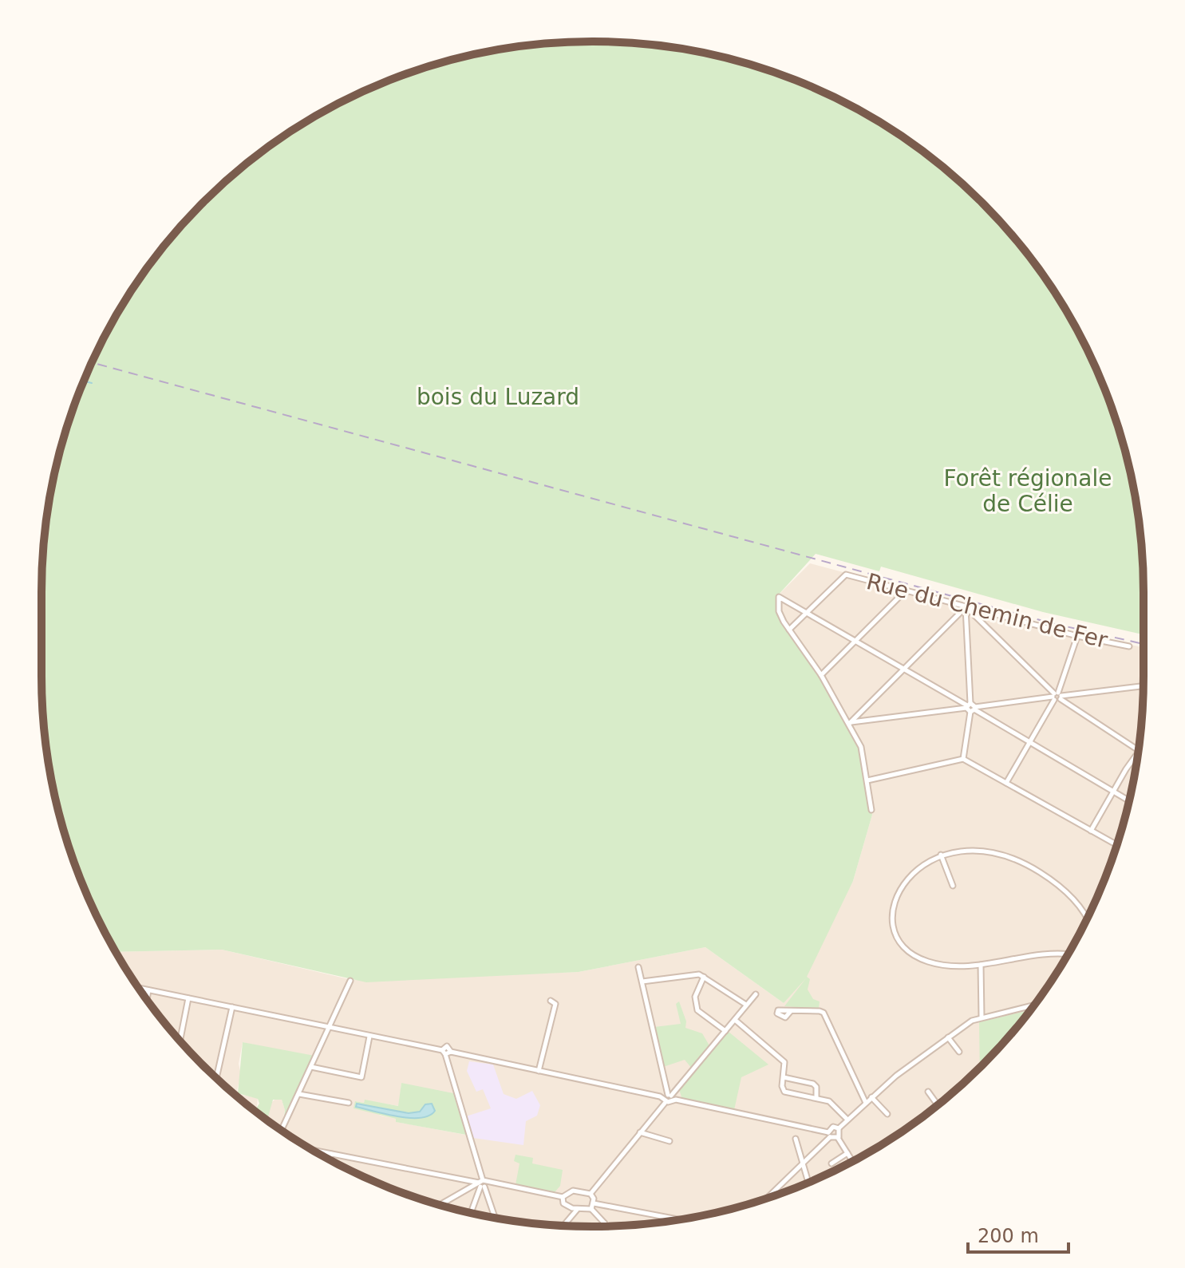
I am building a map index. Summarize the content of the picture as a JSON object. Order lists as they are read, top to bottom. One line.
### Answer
{"streets":{"street":["Rue du Chemin de Fer"]},"parks":["bois du Luzard","Forêt régionale de Célie"],"scale_bar":"200 m"}
